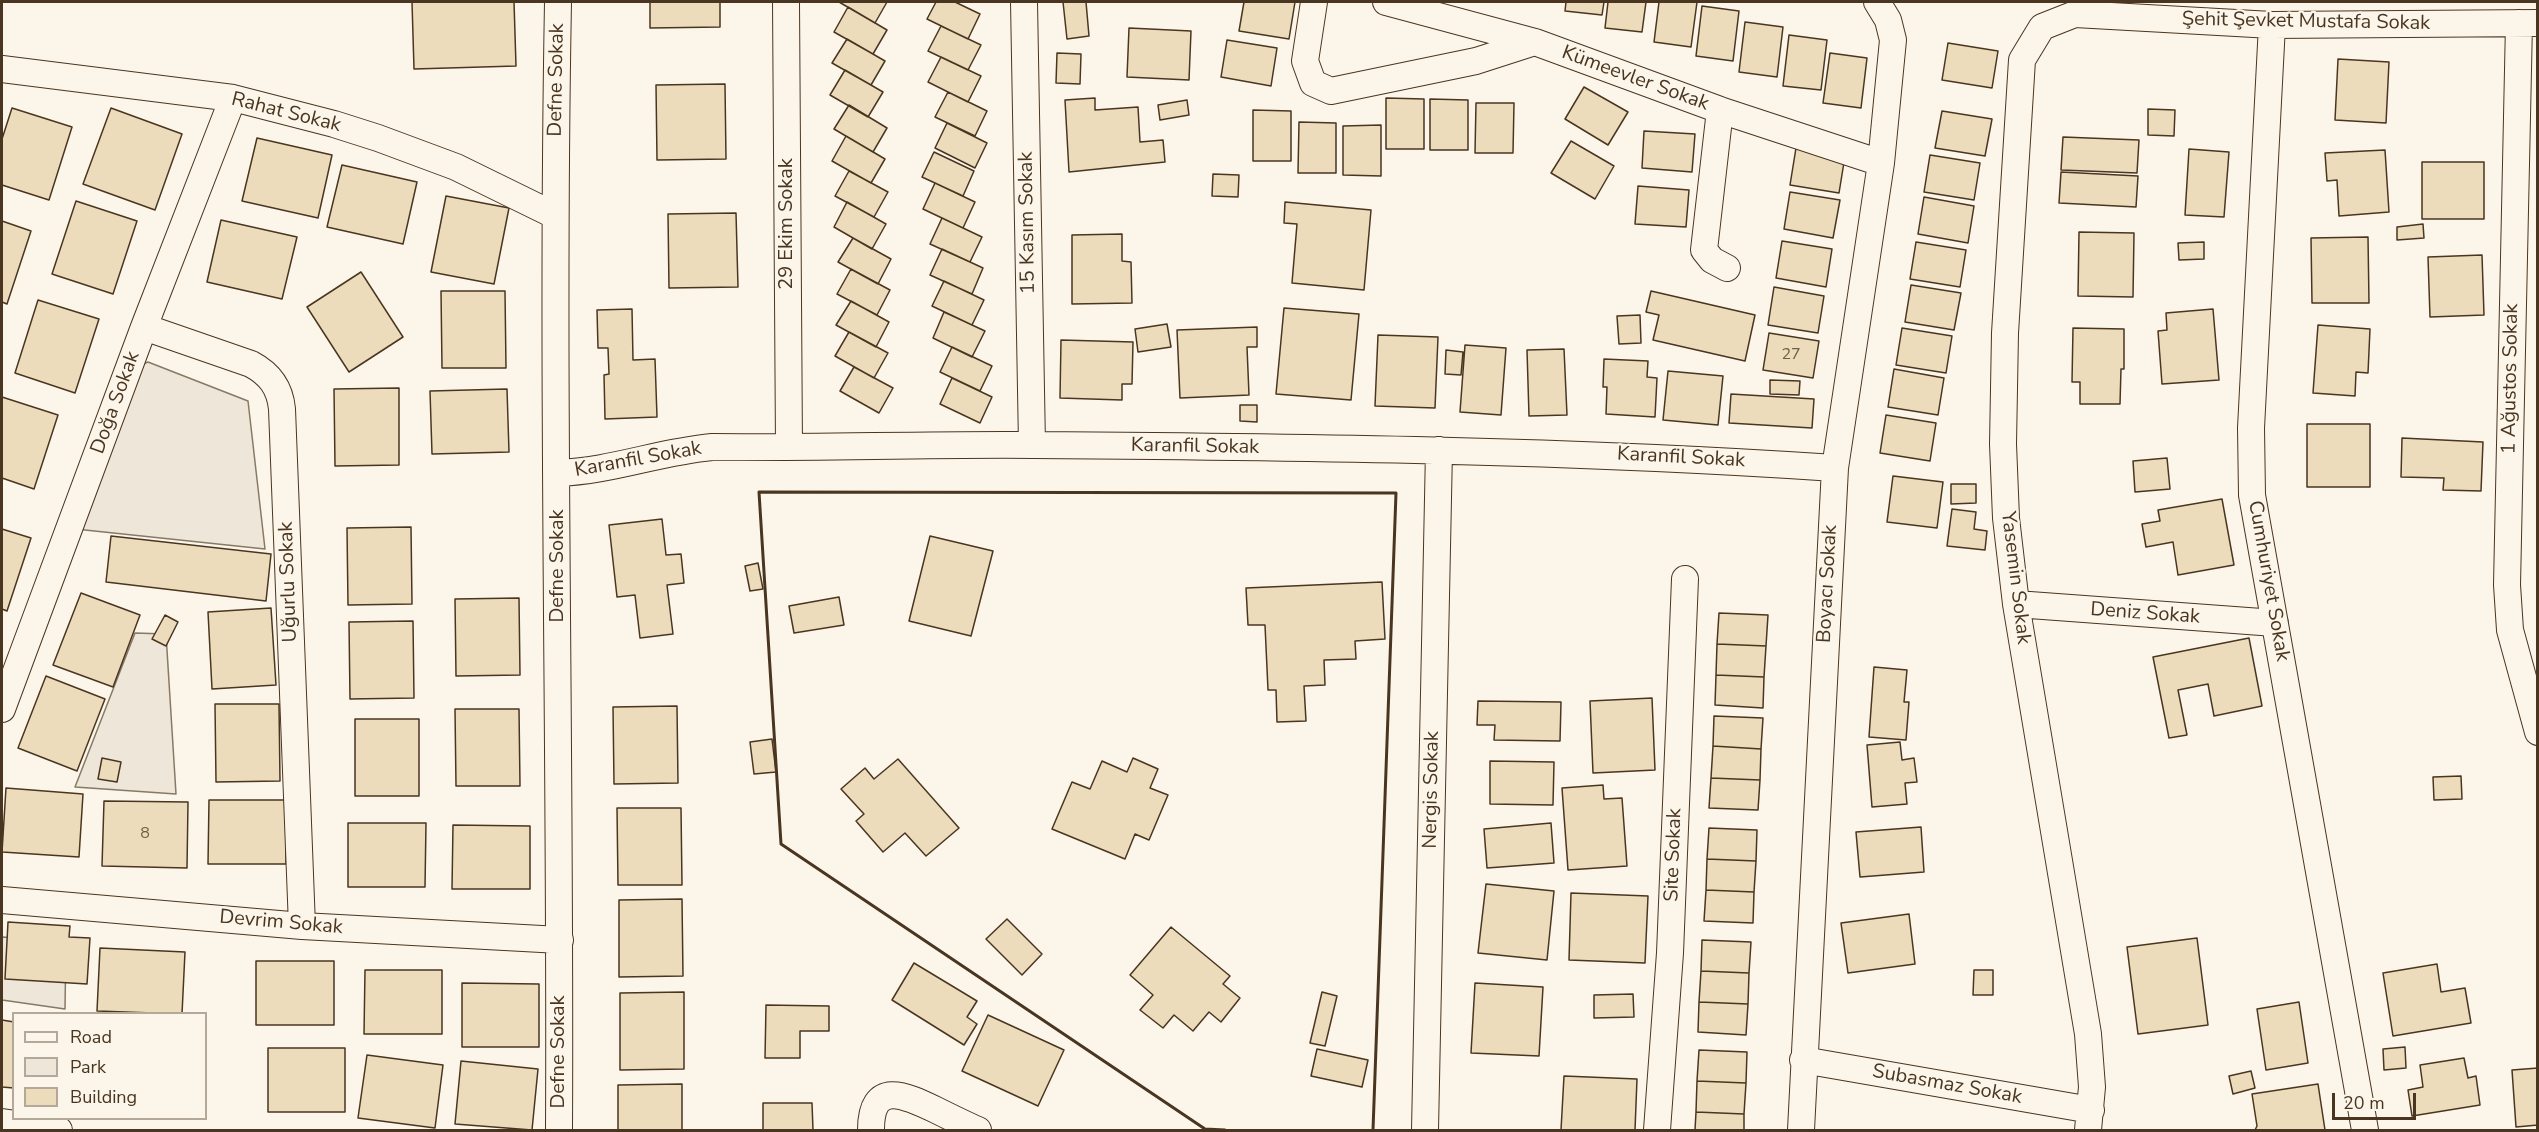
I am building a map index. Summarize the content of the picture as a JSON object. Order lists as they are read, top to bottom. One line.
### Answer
{"streets":{"street":["Şehit Şevket Mustafa Sokak","Kümeevler Sokak","Defne Sokak","Rahat Sokak","15 Kasım Sokak","29 Ekim Sokak","1 Ağustos Sokak","Doğa Sokak","Karanfil Sokak","Yasemin Sokak","Cumhuriyet Sokak","Uğurlu Sokak","Boyacı Sokak","Deniz Sokak","Nergis Sokak","Site Sokak","Devrim Sokak","Subasmaz Sokak"]},"crossings":[["Şehit Şevket Mustafa Sokak","1 Ağustos Sokak"],["Şehit Şevket Mustafa Sokak","Yasemin Sokak"],["Şehit Şevket Mustafa Sokak","Cumhuriyet Sokak"],["Kümeevler Sokak","Boyacı Sokak"],["Defne Sokak","Rahat Sokak"],["Defne Sokak","Karanfil Sokak"],["Defne Sokak","Devrim Sokak"],["Rahat Sokak","Doğa Sokak"],["15 Kasım Sokak","Karanfil Sokak"],["29 Ekim Sokak","Karanfil Sokak"],["Doğa Sokak","Uğurlu Sokak"],["Karanfil Sokak","Boyacı Sokak"],["Karanfil Sokak","Nergis Sokak"],["Yasemin Sokak","Deniz Sokak"],["Yasemin Sokak","Subasmaz Sokak"],["Cumhuriyet Sokak","Deniz Sokak"],["Uğurlu Sokak","Devrim Sokak"],["Boyacı Sokak","Subasmaz Sokak"]],"house_numbers":["27","8"],"legend":["Road","Park","Building"],"scale_bar":"20 m"}
